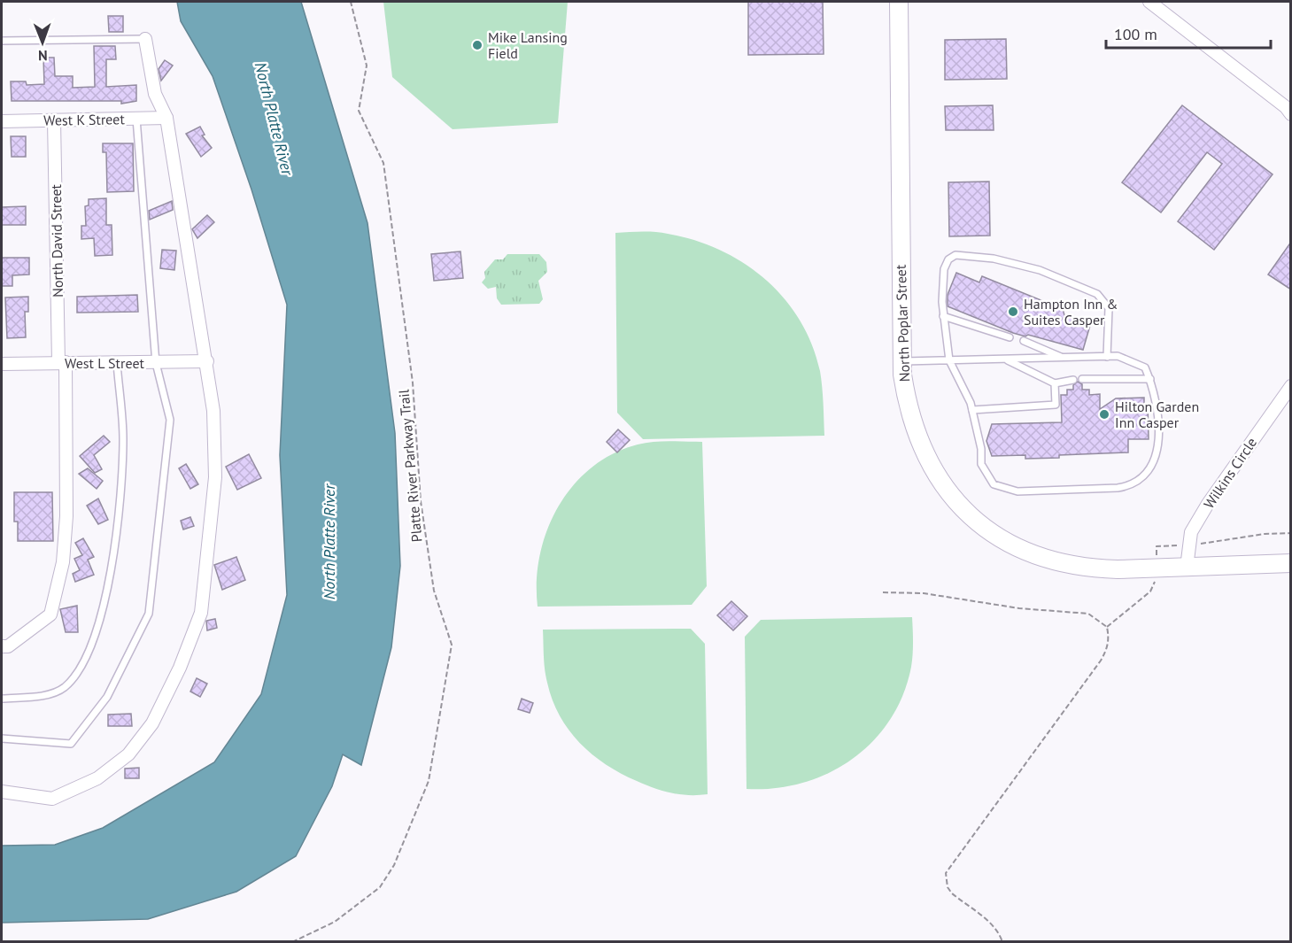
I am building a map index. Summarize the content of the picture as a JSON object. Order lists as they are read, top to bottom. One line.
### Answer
{"streets":{"main road":["North Poplar Street"],"street":["West K Street","North David Street","West L Street","Wilkins Circle"],"path":["Platte River Parkway Trail"]},"crossings":[["West K Street","North David Street"],["North David Street","West L Street"],["North Poplar Street","Wilkins Circle"]],"water":["North Platte River"],"places":["Mike Lansing Field","Hampton Inn & Suites Casper","Hilton Garden Inn Casper"],"scale_bar":"100 m","north":"bottom"}
